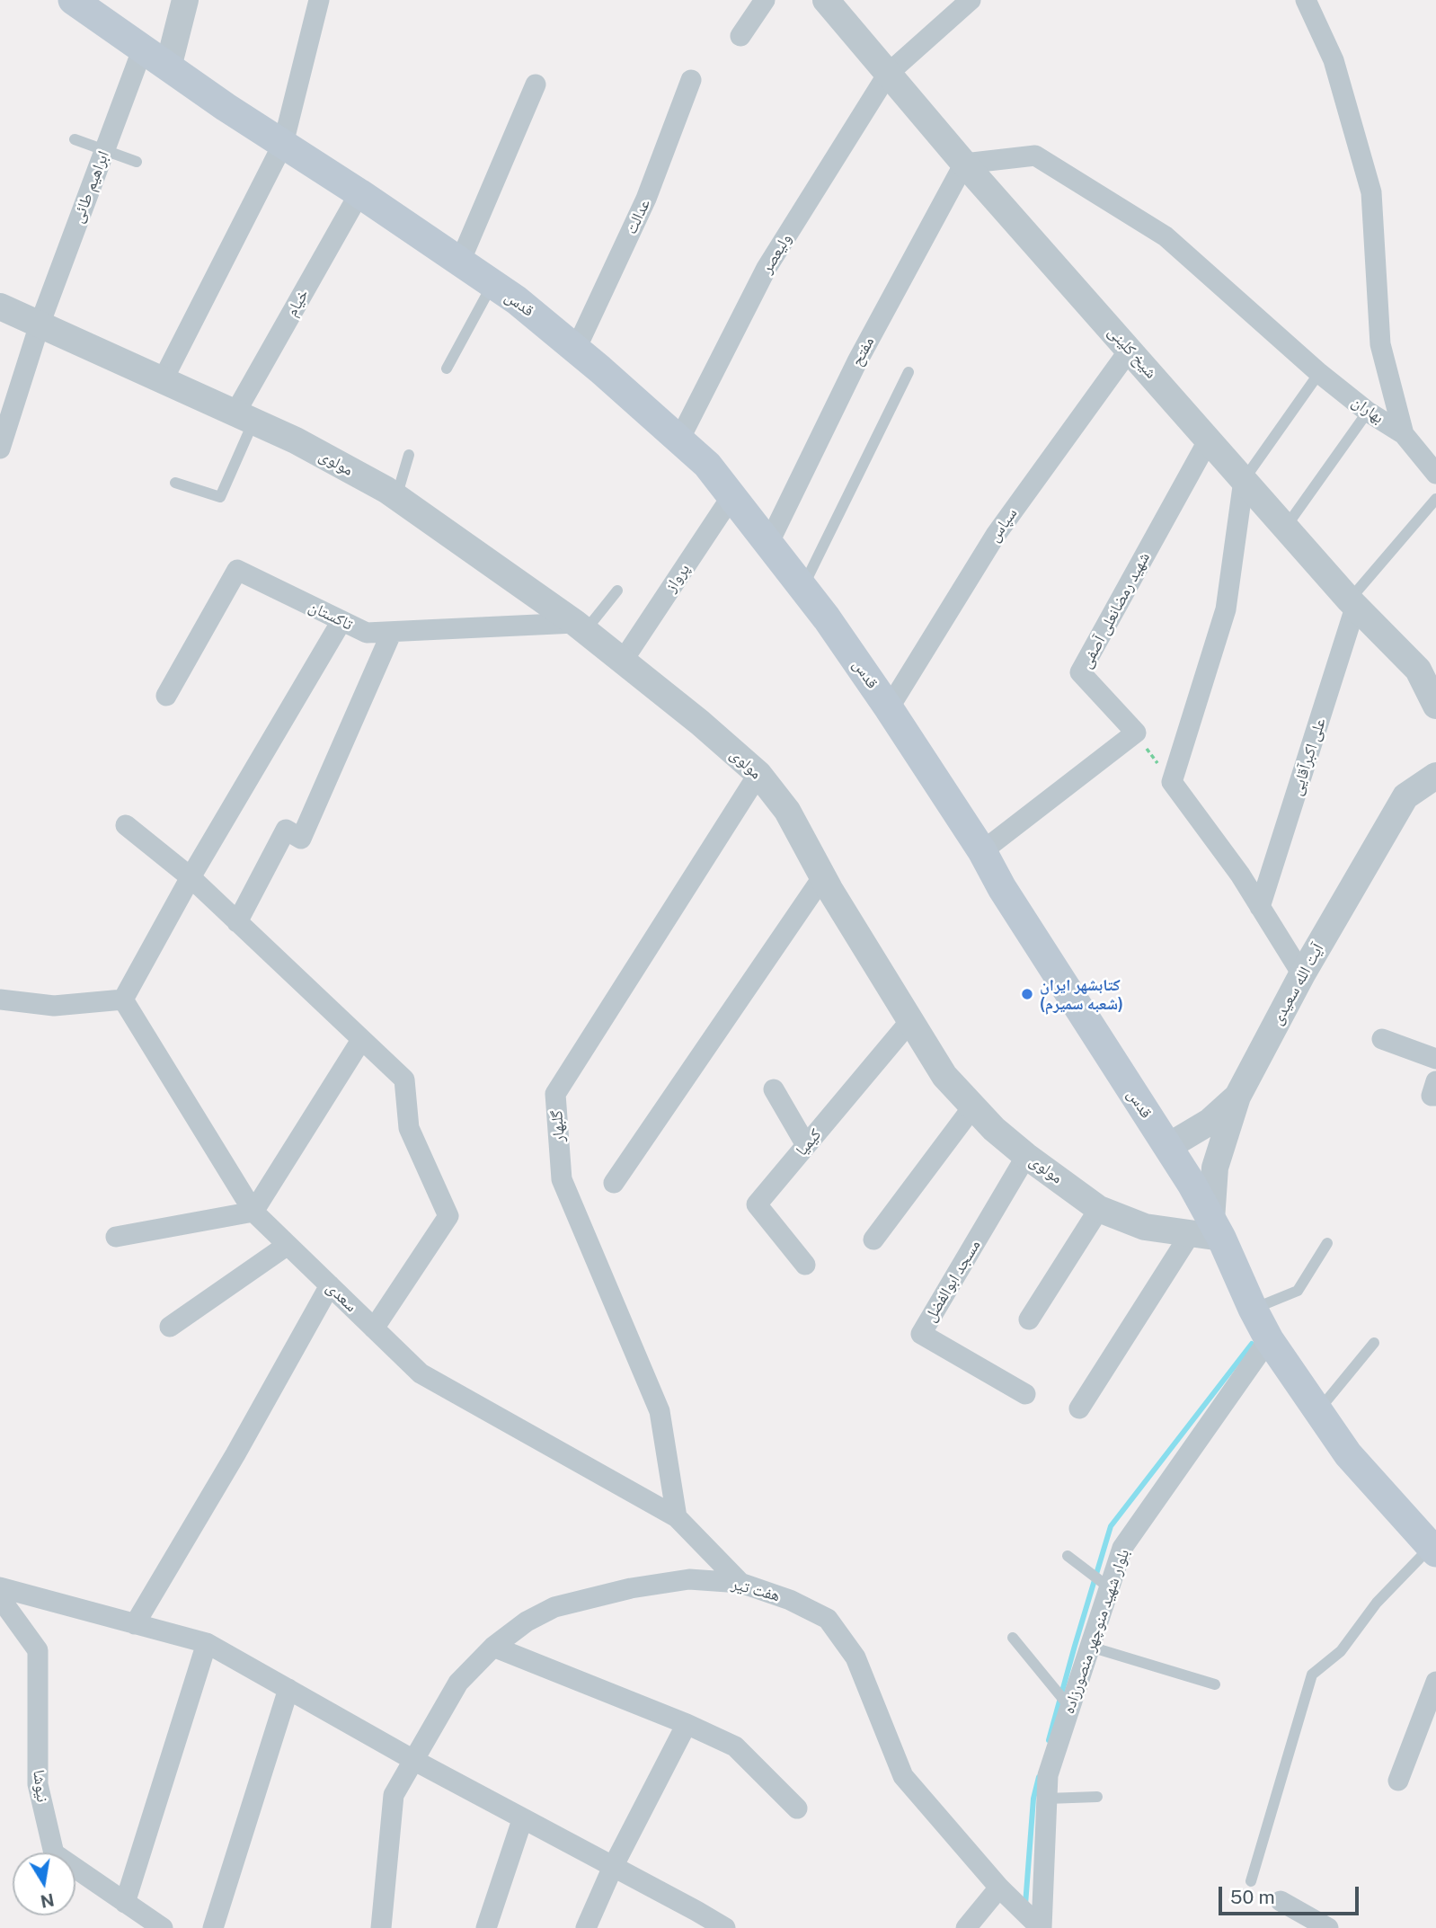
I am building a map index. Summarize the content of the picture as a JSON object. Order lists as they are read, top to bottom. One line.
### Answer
{"streets":{"main road":["قدس"],"street":["ابراهیم طائی","عدالت","ولیعصر","خیام","مفتح","شیخ کلینی","بهاران","مولوی","سپاس","پرواز","شهید رمضانعلی آصفی","تاکستان","علی اکبرآقایی","آیت الله سعیدی","گلبهار","کیمیا","مسجد ابوالفضل","سعدی","هفت تیر","بلوار شهید منوچهر منصورزاده","نیوشا"]},"crossings":[["ابراهیم طائی","قدس"],["ابراهیم طائی","مولوی"],["عدالت","قدس"],["ولیعصر","قدس"],["ولیعصر","شیخ کلینی"],["خیام","قدس"],["خیام","مولوی"],["قدس","مفتح"],["قدس","مولوی"],["قدس","سپاس"],["قدس","پرواز"],["قدس","آیت الله سعیدی"],["قدس","بلوار شهید منوچهر منصورزاده"],["مفتح","شیخ کلینی"],["مفتح","بهاران"],["شیخ کلینی","بهاران"],["شیخ کلینی","سپاس"],["شیخ کلینی","شهید رمضانعلی آصفی"],["شیخ کلینی","علی اکبرآقایی"],["مولوی","پرواز"],["مولوی","تاکستان"],["مولوی","آیت الله سعیدی"],["مولوی","گلبهار"],["مولوی","کیمیا"],["مولوی","مسجد ابوالفضل"],["گلبهار","سعدی"],["سعدی","هفت تیر"],["هفت تیر","بلوار شهید منوچهر منصورزاده"]],"places":["کتابشهر ایران (شعبه سمیرم)"],"scale_bar":"50 m","north":"bottom"}
